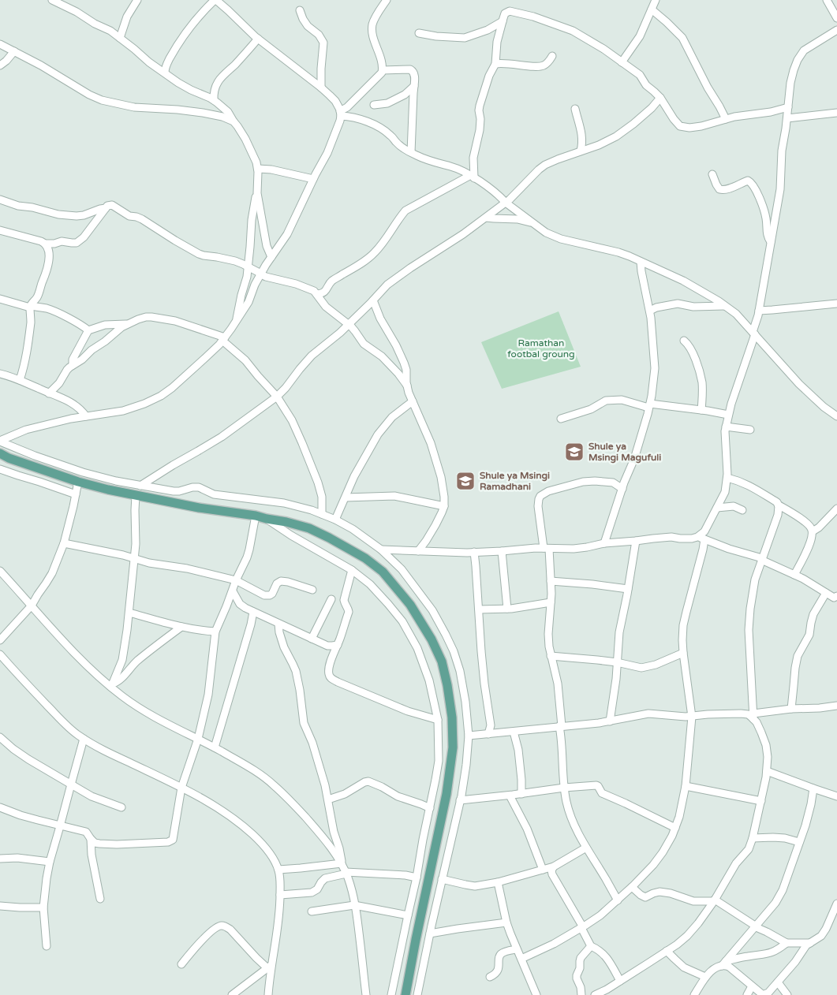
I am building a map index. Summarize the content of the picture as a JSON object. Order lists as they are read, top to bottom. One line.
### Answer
{"parks":["Ramathan footbal groung"],"places":{"school or university":["Shule ya Msingi Magufuli","Shule ya Msingi Ramadhani"]}}
